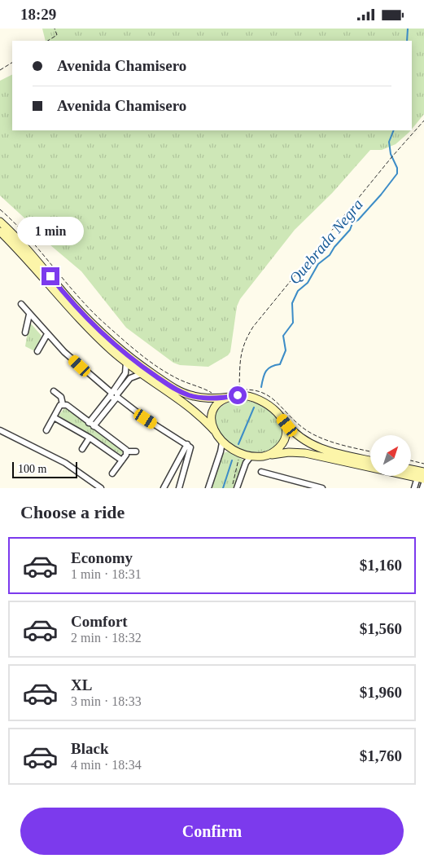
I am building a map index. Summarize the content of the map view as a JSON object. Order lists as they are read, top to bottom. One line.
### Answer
{"water":["Quebrada Negra"],"scale_bar":"100 m","north":"top right","page":{"status":"18:29","banner":["Avenida Chamisero","Avenida Chamisero"],"bubble":"1 min","scale":"100 m","heading":"Choose a ride","list":[{"name":"Economy","note":"1 min · 18:31","value":"$1,160"},{"name":"Comfort","note":"2 min · 18:32","value":"$1,560"},{"name":"XL","note":"3 min · 18:33","value":"$1,960"},{"name":"Black","note":"4 min · 18:34","value":"$1,760"}],"buttons":"Confirm"}}
